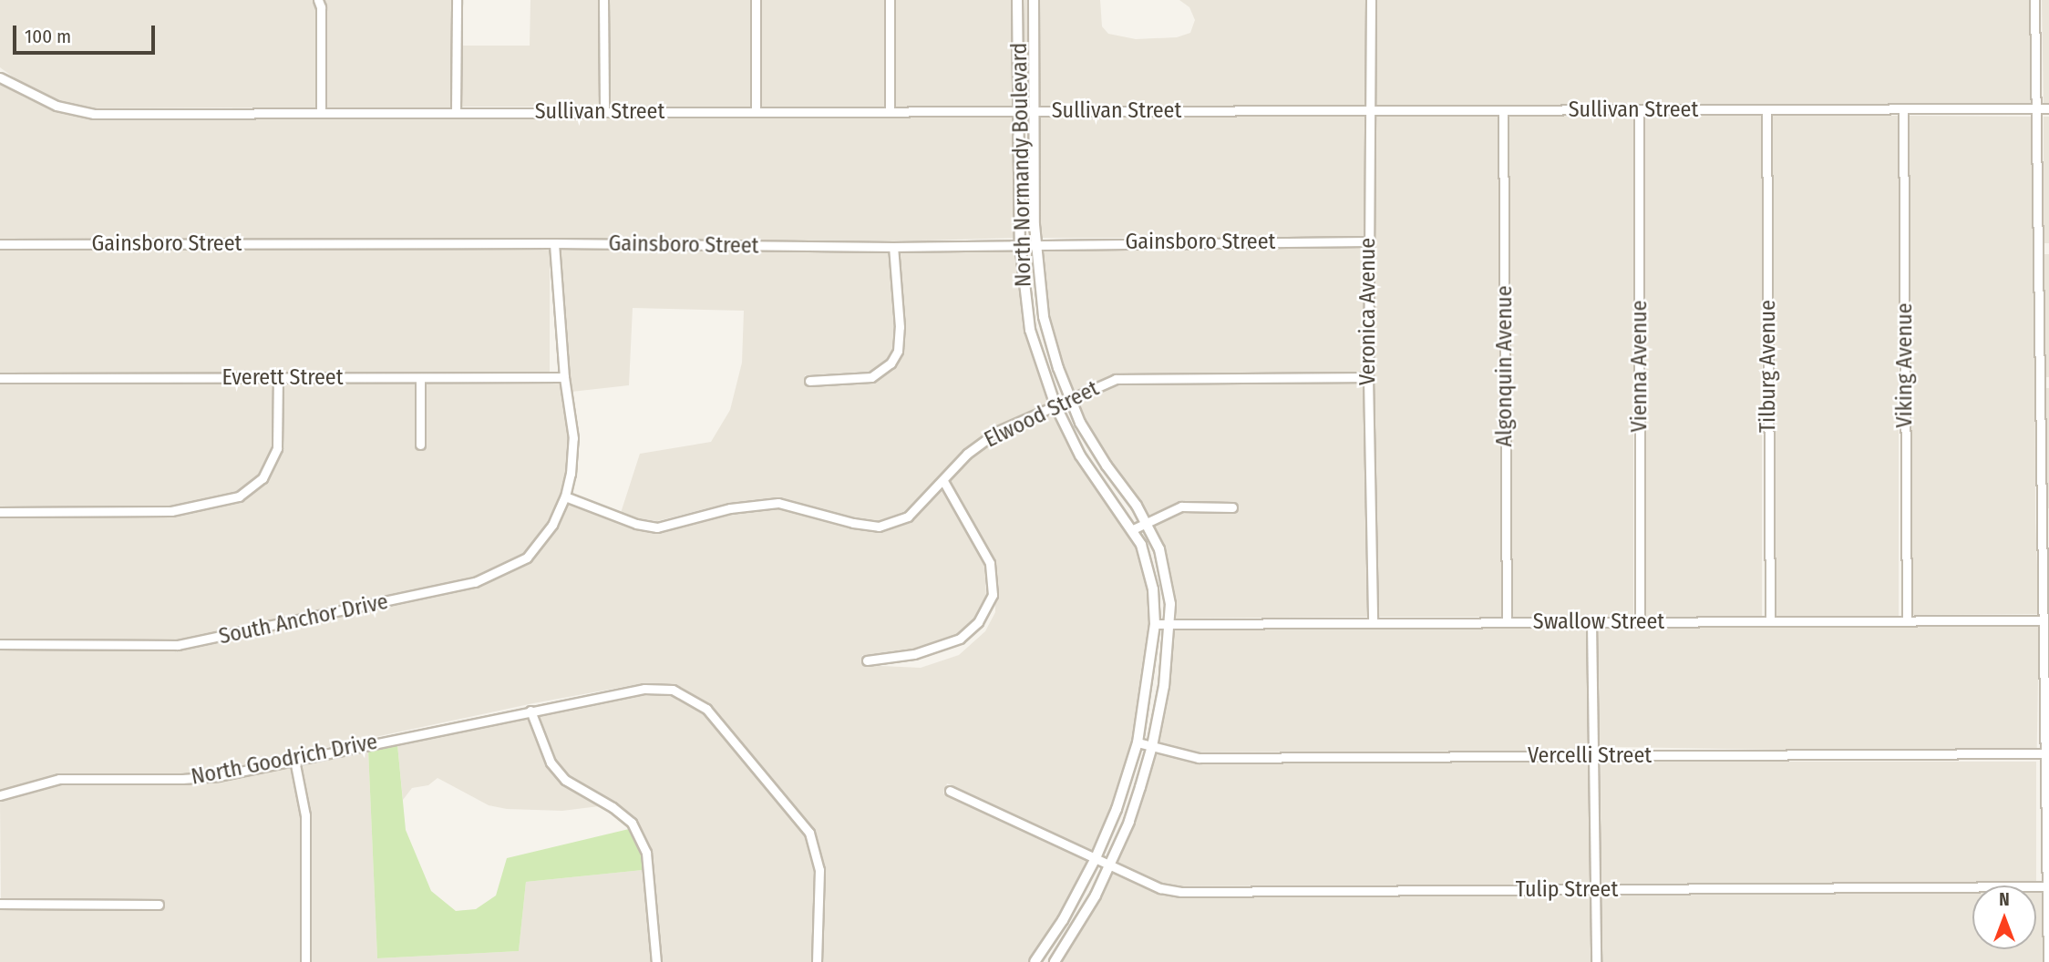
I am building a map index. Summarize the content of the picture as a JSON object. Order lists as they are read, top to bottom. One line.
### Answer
{"streets":{"street":["Sullivan Street","North Normandy Boulevard","Gainsboro Street","Veronica Avenue","Viking Avenue","Algonquin Avenue","Vienna Avenue","Tilburg Avenue","Everett Street","Elwood Street","South Anchor Drive","Swallow Street","Vercelli Street","North Goodrich Drive","Tulip Street"]},"crossings":[["Sullivan Street","North Normandy Boulevard"],["Sullivan Street","Veronica Avenue"],["Sullivan Street","Viking Avenue"],["Sullivan Street","Algonquin Avenue"],["Sullivan Street","Vienna Avenue"],["Sullivan Street","Tilburg Avenue"],["North Normandy Boulevard","Gainsboro Street"],["North Normandy Boulevard","Elwood Street"],["North Normandy Boulevard","Swallow Street"],["North Normandy Boulevard","Vercelli Street"],["North Normandy Boulevard","Tulip Street"],["Gainsboro Street","Veronica Avenue"],["Gainsboro Street","South Anchor Drive"],["Veronica Avenue","Elwood Street"],["Veronica Avenue","Swallow Street"],["Viking Avenue","Swallow Street"],["Algonquin Avenue","Swallow Street"],["Vienna Avenue","Swallow Street"],["Tilburg Avenue","Swallow Street"],["Everett Street","South Anchor Drive"],["Elwood Street","South Anchor Drive"]],"scale_bar":"100 m","north":"top"}
